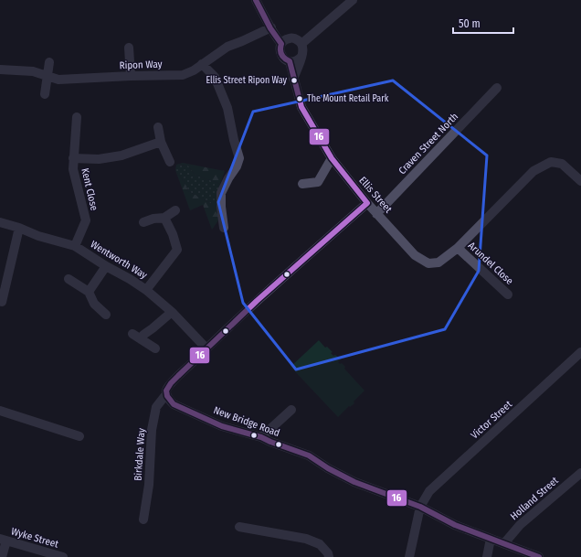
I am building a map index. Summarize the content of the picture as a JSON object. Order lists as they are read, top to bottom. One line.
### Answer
{"streets":{"street":["Ripon Way","Craven Street North","Kent Close","Ellis Street","Wentworth Way","Arundel Close","Victor Street","New Bridge Road","Birkdale Way","Holland Street","Wyke Street"]},"crossings":[["Craven Street North","Ellis Street"],["Kent Close","Wentworth Way"],["Ellis Street","Arundel Close"],["Victor Street","New Bridge Road"],["New Bridge Road","Birkdale Way"],["New Bridge Road","Holland Street"]],"places":["Ellis Street Ripon Way","The Mount Retail Park"],"lines":["transit line 16"],"scale_bar":"50 m"}
